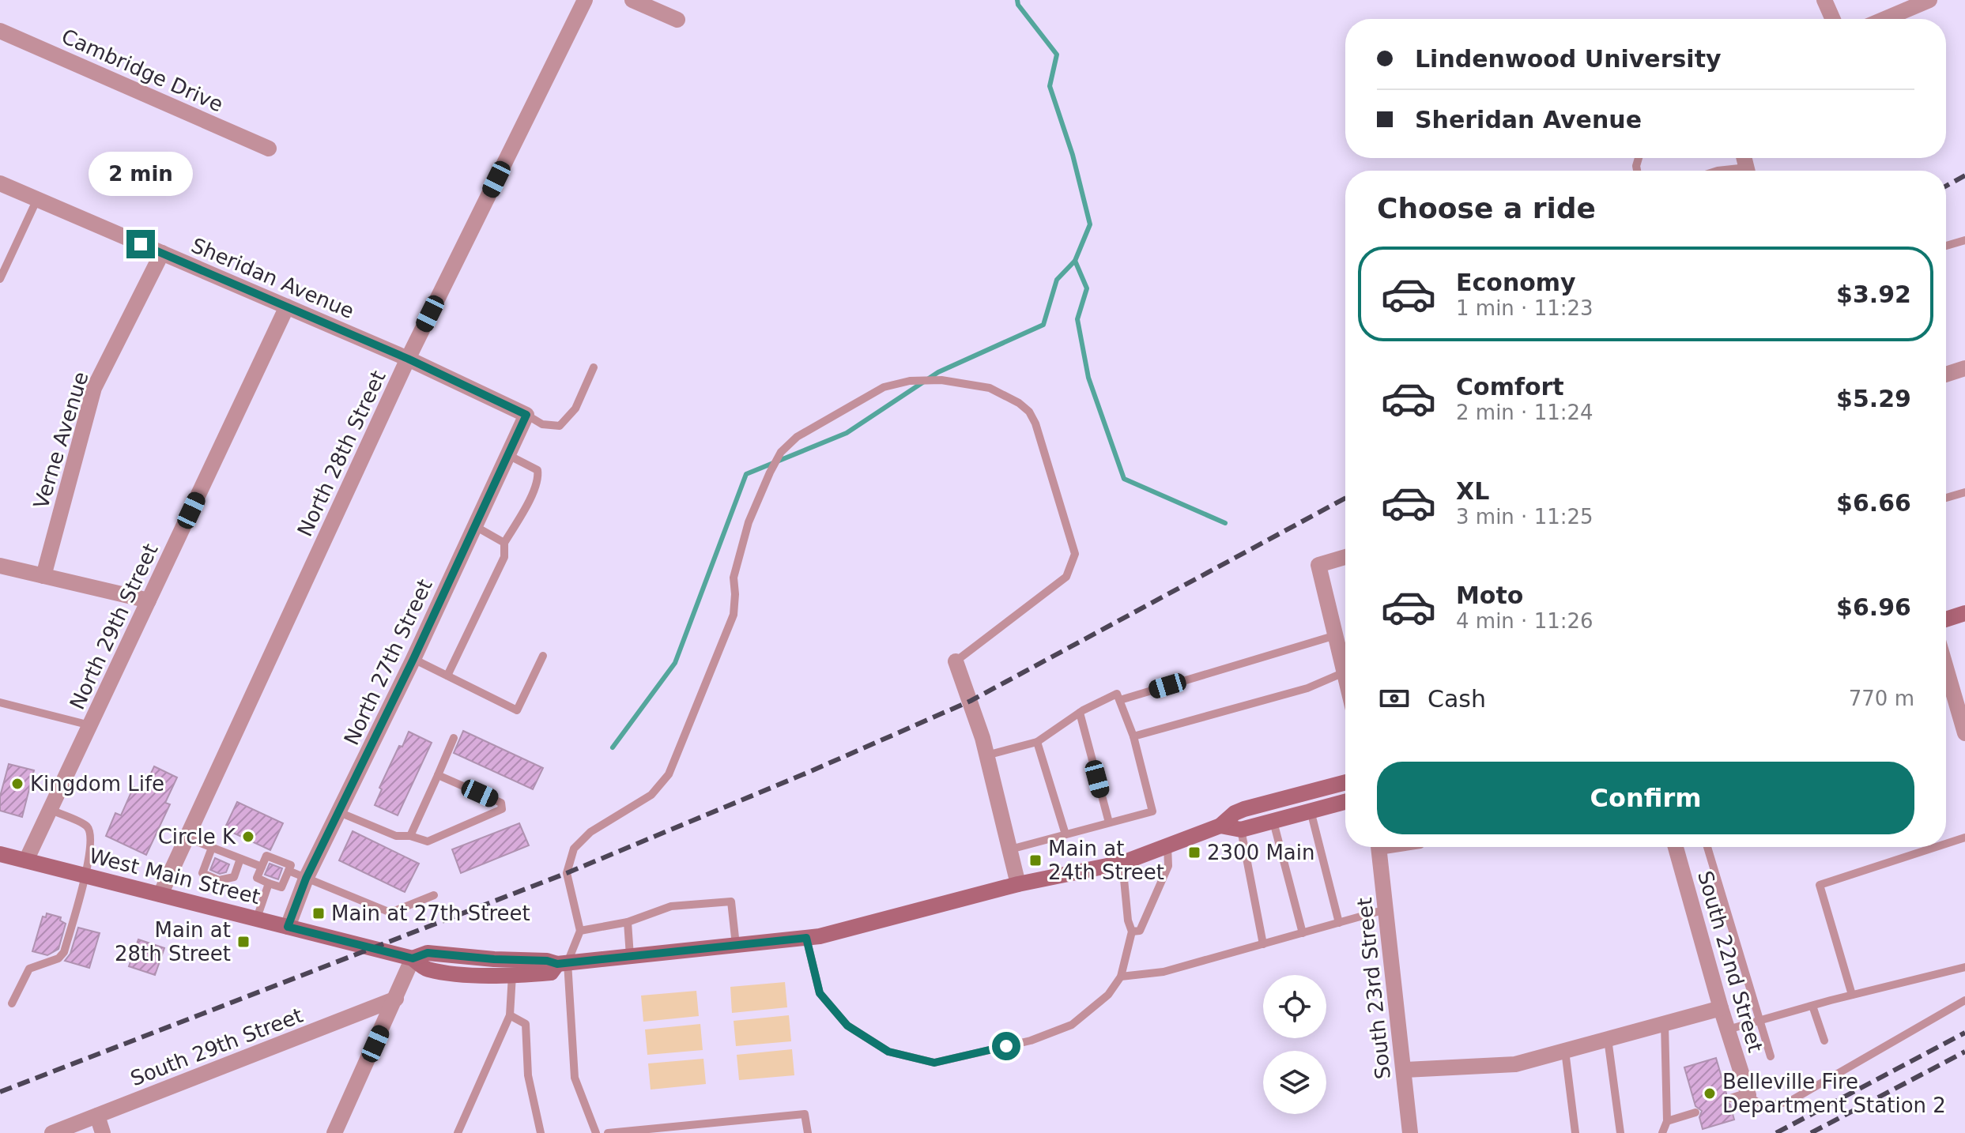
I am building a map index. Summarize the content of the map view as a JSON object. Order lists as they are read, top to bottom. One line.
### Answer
{"streets":{"main road":["West Main Street"],"street":["Cambridge Drive","Sheridan Avenue","Verne Avenue","North 28th Street","North 29th Street","North 27th Street","South 22nd Street","South 23rd Street","South 29th Street"]},"crossings":[["Sheridan Avenue","Verne Avenue"],["Sheridan Avenue","North 28th Street"],["Sheridan Avenue","North 29th Street"],["Sheridan Avenue","North 27th Street"],["North 28th Street","West Main Street"],["North 29th Street","West Main Street"],["North 27th Street","West Main Street"]],"places":{"other":["Kingdom Life","Circle K","Belleville Fire Department Station 2"],"transit":["2300 Main","Main at 24th Street","Main at 27th Street","Main at 28th Street"]},"page":{"banner":["Lindenwood University","Sheridan Avenue"],"bubble":"2 min","heading":"Choose a ride","list":[{"name":"Economy","note":"1 min · 11:23","value":"$3.92"},{"name":"Comfort","note":"2 min · 11:24","value":"$5.29"},{"name":"XL","note":"3 min · 11:25","value":"$6.66"},{"name":"Moto","note":"4 min · 11:26","value":"$6.96"}],"pay":["Cash","770 m"],"buttons":"Confirm"}}
